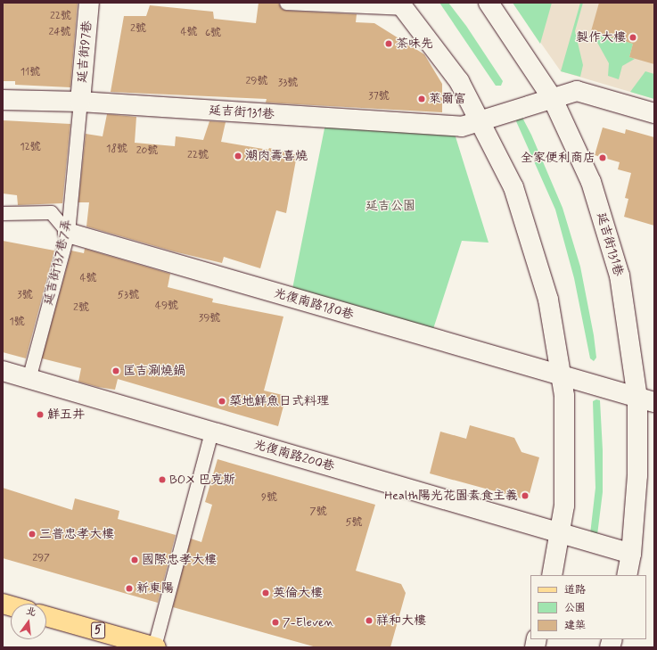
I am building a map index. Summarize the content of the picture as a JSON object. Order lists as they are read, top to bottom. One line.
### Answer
{"streets":{"main road":["5"],"street":["延吉街97巷","延吉街131巷","光復南路180巷","光復南路200巷"],"lane":["延吉街137巷7弄"]},"crossings":[["延吉街97巷","延吉街131巷"],["延吉街97巷","延吉街137巷7弄"],["延吉街131巷","延吉街137巷7弄"],["延吉街137巷7弄","光復南路180巷"],["延吉街137巷7弄","光復南路200巷"]],"parks":["延吉公園"],"places":["製作大樓","茶味先","萊爾富","潮肉壽喜燒","全家便利商店","匡吉涮燒鍋","築地鮮魚日式料理","鮮五井","BOX 巴克斯","Health陽光花園素食主義","三普忠孝大樓","國際忠孝大樓","新東陽","英倫大樓","祥和大樓","7-Eleven"],"house_numbers":["22號","2號","24號","4號","6號","11號","29號","33號","37號","12號","18號","20號","22號","4號","3號","53號","49號","2號","39號","1號","9號","7號","5號","297"],"legend":["道路","公園","建築"],"north":"top"}
